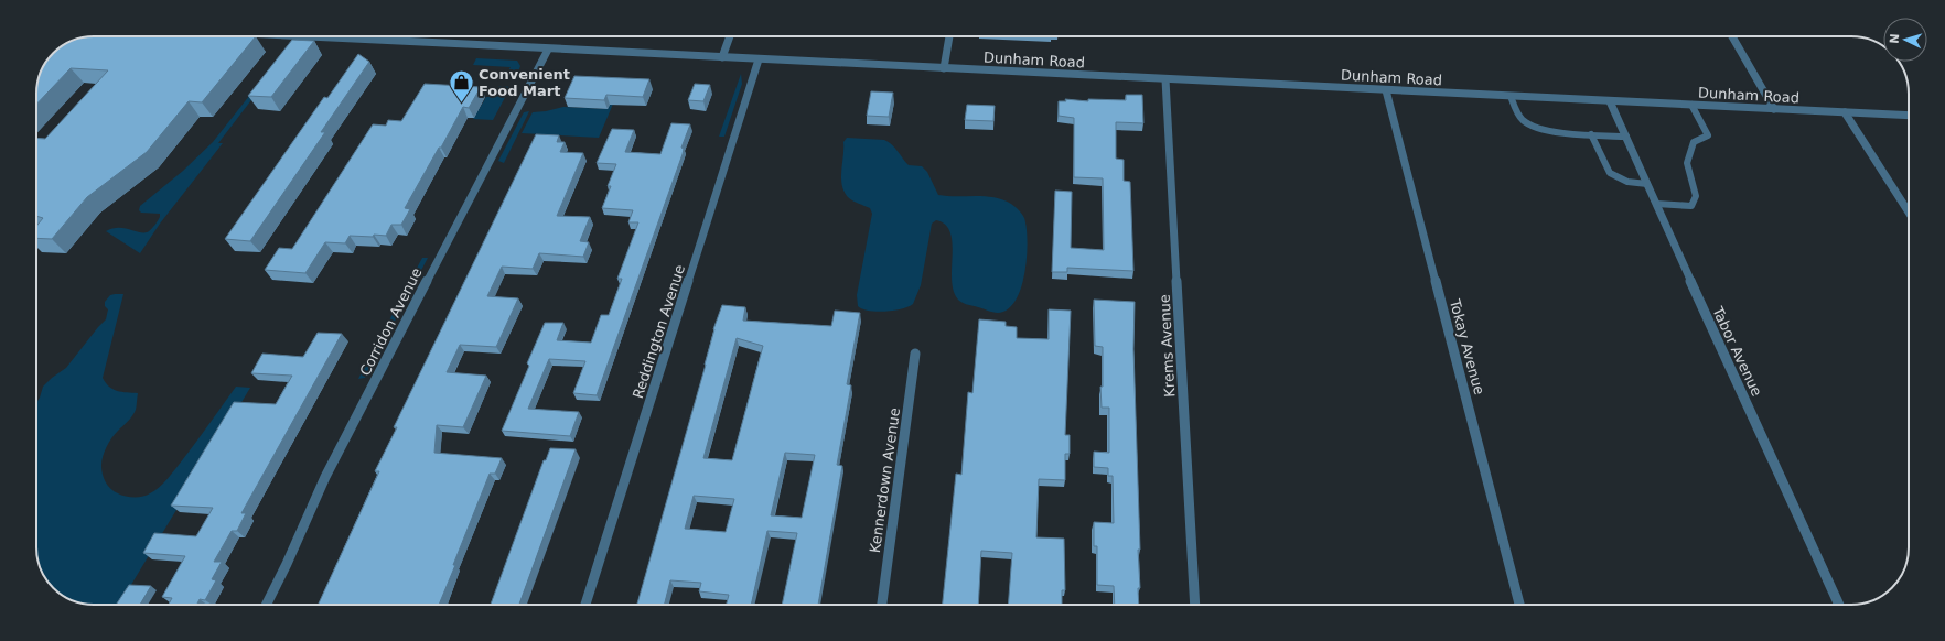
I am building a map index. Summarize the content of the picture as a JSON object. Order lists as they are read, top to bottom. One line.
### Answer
{"streets":{"street":["Dunham Road","Corridon Avenue","Reddington Avenue","Krems Avenue","Tokay Avenue","Tabor Avenue","Kennerdown Avenue"]},"crossings":[["Dunham Road","Corridon Avenue"],["Dunham Road","Reddington Avenue"],["Dunham Road","Krems Avenue"],["Dunham Road","Tokay Avenue"],["Dunham Road","Tabor Avenue"]],"places":{"shop":["Convenient Food Mart"]},"north":"left"}
